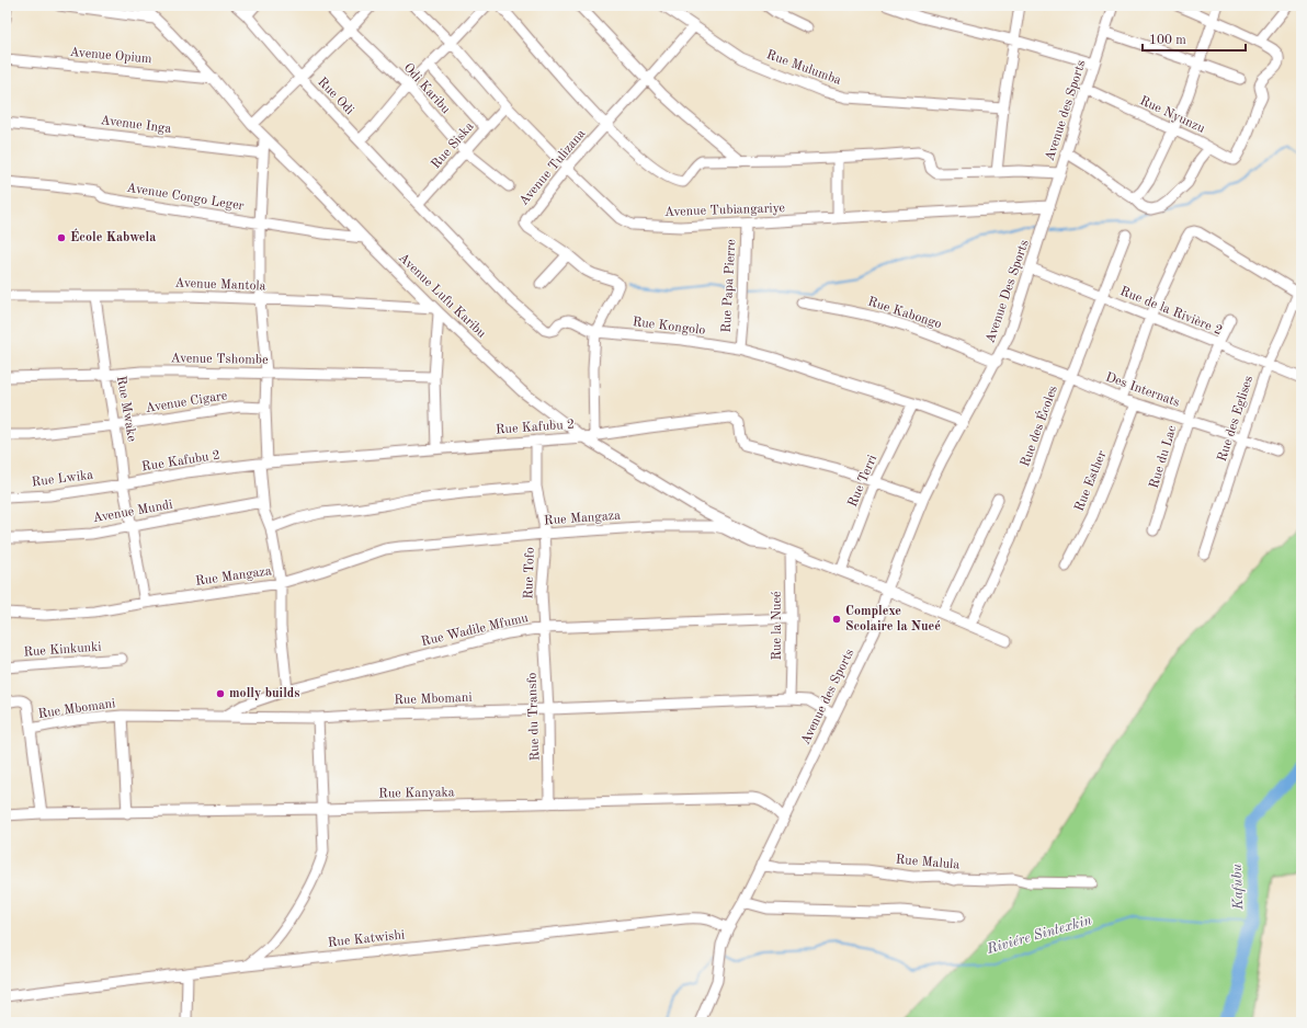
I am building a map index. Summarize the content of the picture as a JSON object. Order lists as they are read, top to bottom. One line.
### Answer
{"streets":{"street":["Avenue Opium","Rue Mulumba","Odi Karibu","Rue Odi","Avenue des Sports","Rue Nyunzu","Avenue Inga","Rue Siska","Avenue Tulizana","Avenue Congo Leger","Avenue Tubiangariye","Avenue Mantola","Rue Papa Pierre","Avenue Des Sports","Avenue Lufu Karibu","Rue de la Rivière 2","Rue Kabongo","Rue Kongolo","Avenue Tshombe","Des Internats","Avenue Cigare","Rue Mwake","Rue des Eglises","Rue des Écoles","Rue Kafubu 2","Rue du Lac","Rue Lwika","Rue Terri","Rue Esther","Avenue Mundi","Rue Mangaza","Rue Tofo","Rue la Nueé","Rue Wadile Mfumu","Rue Kinkunki","Rue Mbomani","Rue du Transfo","Rue Kanyaka","Rue Malula","Rue Katwishi"]},"crossings":[["Avenue Opium","Avenue Lufu Karibu"],["Rue Mulumba","Avenue Tulizana"],["Odi Karibu","Rue Siska"],["Rue Odi","Rue Siska"],["Rue Odi","Rue Kongolo"],["Avenue des Sports","Rue Nyunzu"],["Avenue des Sports","Avenue Tubiangariye"],["Avenue des Sports","Avenue Des Sports"],["Avenue des Sports","Rue Kabongo"],["Avenue des Sports","Rue Kongolo"],["Avenue des Sports","Rue Kafubu 2"],["Avenue des Sports","Rue Mangaza"],["Avenue des Sports","Rue Mbomani"],["Avenue des Sports","Rue Kanyaka"],["Avenue des Sports","Rue Malula"],["Avenue des Sports","Rue Katwishi"],["Rue Siska","Avenue Tubiangariye"],["Rue Siska","Rue Kongolo"],["Avenue Tulizana","Avenue Tubiangariye"],["Avenue Tulizana","Rue Kongolo"],["Avenue Congo Leger","Avenue Lufu Karibu"],["Avenue Tubiangariye","Rue Papa Pierre"],["Avenue Mantola","Avenue Lufu Karibu"],["Avenue Mantola","Rue Mwake"],["Rue Papa Pierre","Rue Kongolo"],["Avenue Des Sports","Rue de la Rivière 2"],["Avenue Des Sports","Rue Kabongo"],["Avenue Des Sports","Des Internats"],["Avenue Lufu Karibu","Rue Kafubu 2"],["Avenue Lufu Karibu","Rue Mangaza"],["Rue de la Rivière 2","Rue des Eglises"],["Rue de la Rivière 2","Rue des Écoles"],["Rue de la Rivière 2","Rue du Lac"],["Rue Kongolo","Rue Terri"],["Avenue Tshombe","Rue Mwake"],["Des Internats","Rue des Eglises"],["Des Internats","Rue des Écoles"],["Des Internats","Rue du Lac"],["Des Internats","Rue Esther"],["Avenue Cigare","Rue Mwake"],["Rue Mwake","Rue Kafubu 2"],["Rue Mwake","Rue Lwika"],["Rue Mwake","Avenue Mundi"],["Rue Mwake","Rue Mangaza"],["Rue des Écoles","Rue Mangaza"],["Rue Kafubu 2","Rue Lwika"],["Rue Kafubu 2","Rue Terri"],["Rue Kafubu 2","Rue Tofo"],["Rue Terri","Rue Mangaza"],["Rue Mangaza","Rue Tofo"],["Rue Mangaza","Rue la Nueé"],["Rue Tofo","Rue Wadile Mfumu"],["Rue Tofo","Rue du Transfo"],["Rue la Nueé","Rue Wadile Mfumu"],["Rue la Nueé","Rue Mbomani"],["Rue Wadile Mfumu","Rue Mbomani"],["Rue Wadile Mfumu","Rue du Transfo"],["Rue Mbomani","Rue du Transfo"],["Rue du Transfo","Rue Kanyaka"]],"water":["Kafubu","Riviére Sintexkin"],"places":["École Kabwela","Complexe Scolaire la Nueé","molly builds"],"scale_bar":"100 m"}
